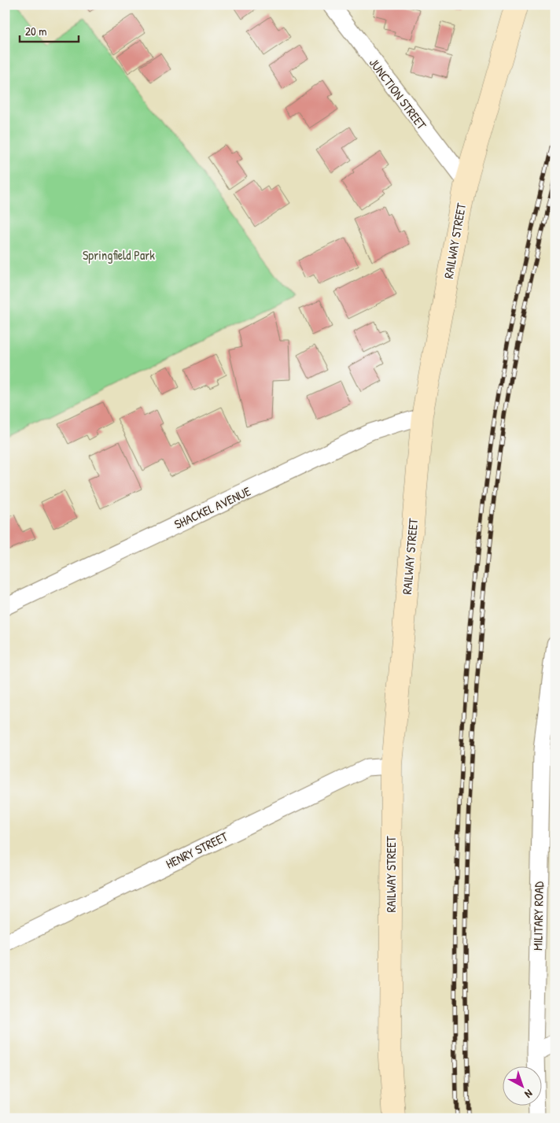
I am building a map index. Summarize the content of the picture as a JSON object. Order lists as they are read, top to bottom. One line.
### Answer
{"streets":{"main road":["RAILWAY STREET"],"street":["JUNCTION STREET","SHACKEL AVENUE","HENRY STREET","MILITARY ROAD"]},"crossings":[["JUNCTION STREET","RAILWAY STREET"],["RAILWAY STREET","SHACKEL AVENUE"],["RAILWAY STREET","HENRY STREET"]],"parks":["Springfield Park"],"scale_bar":"20 m","north":"bottom right"}
